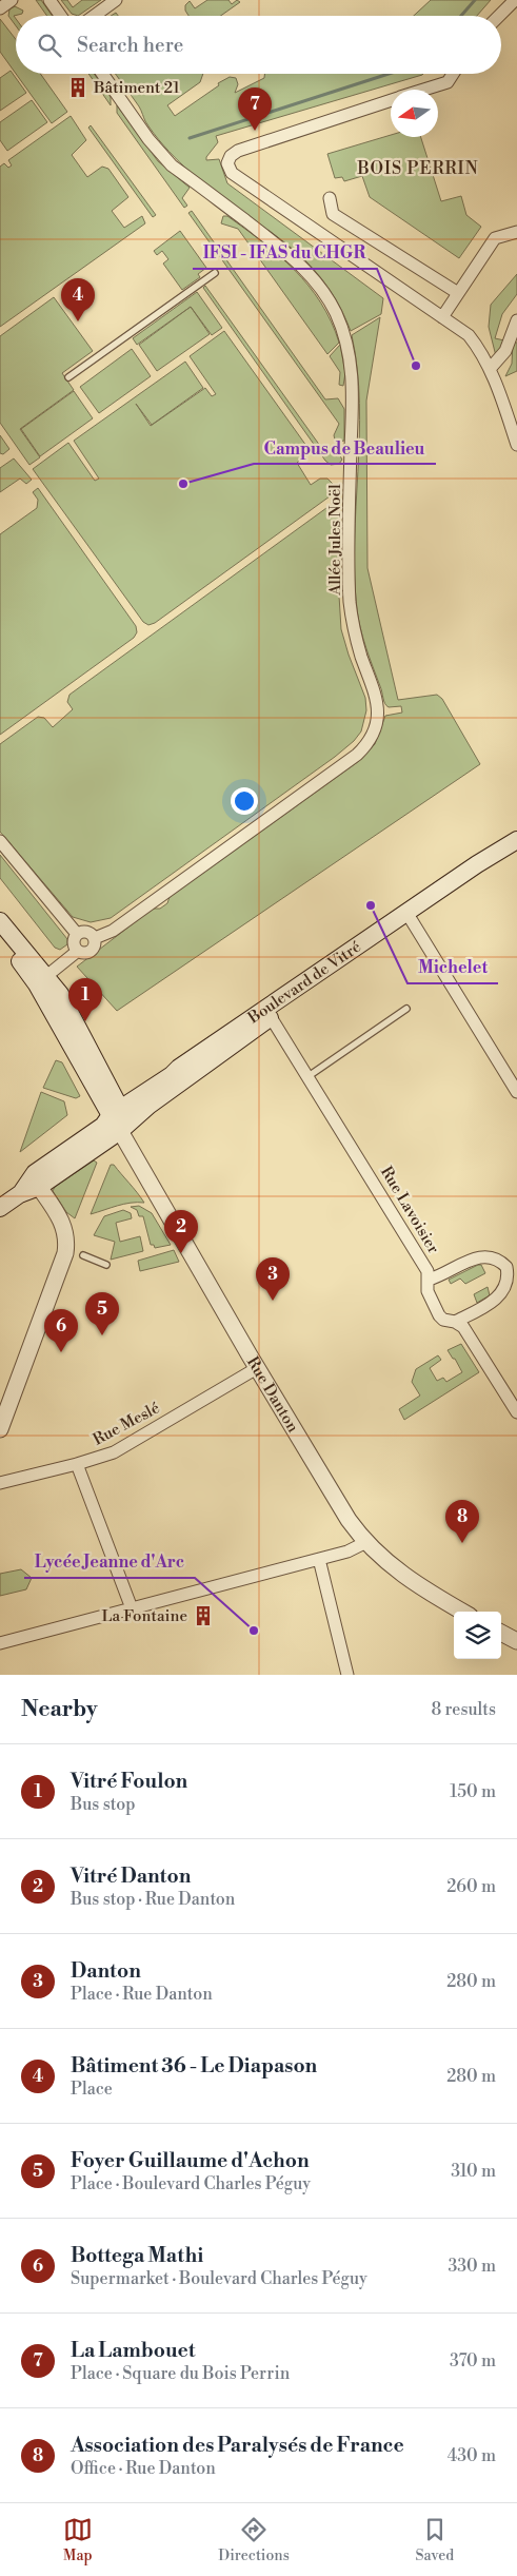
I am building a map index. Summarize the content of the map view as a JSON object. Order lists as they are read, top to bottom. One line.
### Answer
{"streets":{"main road":["Boulevard de Vitré"],"street":["Allée Jules Noël","Rue Lavoisier","Rue Danton","Rue Meslé"]},"crossings":[["Boulevard de Vitré","Rue Lavoisier"],["Boulevard de Vitré","Rue Danton"],["Rue Danton","Rue Meslé"]],"districts":["BOIS PERRIN"],"places":{"building":["Bâtiment 21","La Fontaine"],"other":["IFSI - IFAS du CHGR","Campus de Beaulieu","Michelet","Lycée Jeanne d'Arc"]},"north":"left","page":{"search":"Search here","pins":["7","4","1","2","3","5","6","8"],"heading":["Nearby","8 results"],"list":[{"mark":"1","name":"Vitré Foulon","note":"Bus stop","value":"150 m"},{"mark":"2","name":"Vitré Danton","note":"Bus stop · Rue Danton","value":"260 m"},{"mark":"3","name":"Danton","note":"Place · Rue Danton","value":"280 m"},{"mark":"4","name":"Bâtiment 36 - Le Diapason","note":"Place","value":"280 m"},{"mark":"5","name":"Foyer Guillaume d'Achon","note":"Place · Boulevard Charles Péguy","value":"310 m"},{"mark":"6","name":"Bottega Mathi","note":"Supermarket · Boulevard Charles Péguy","value":"330 m"},{"mark":"7","name":"La Lambouet","note":"Place · Square du Bois Perrin","value":"370 m"},{"mark":"8","name":"Association des Paralysés de France","note":"Office · Rue Danton","value":"430 m"}],"nav":["Map","Directions","Saved"]}}
